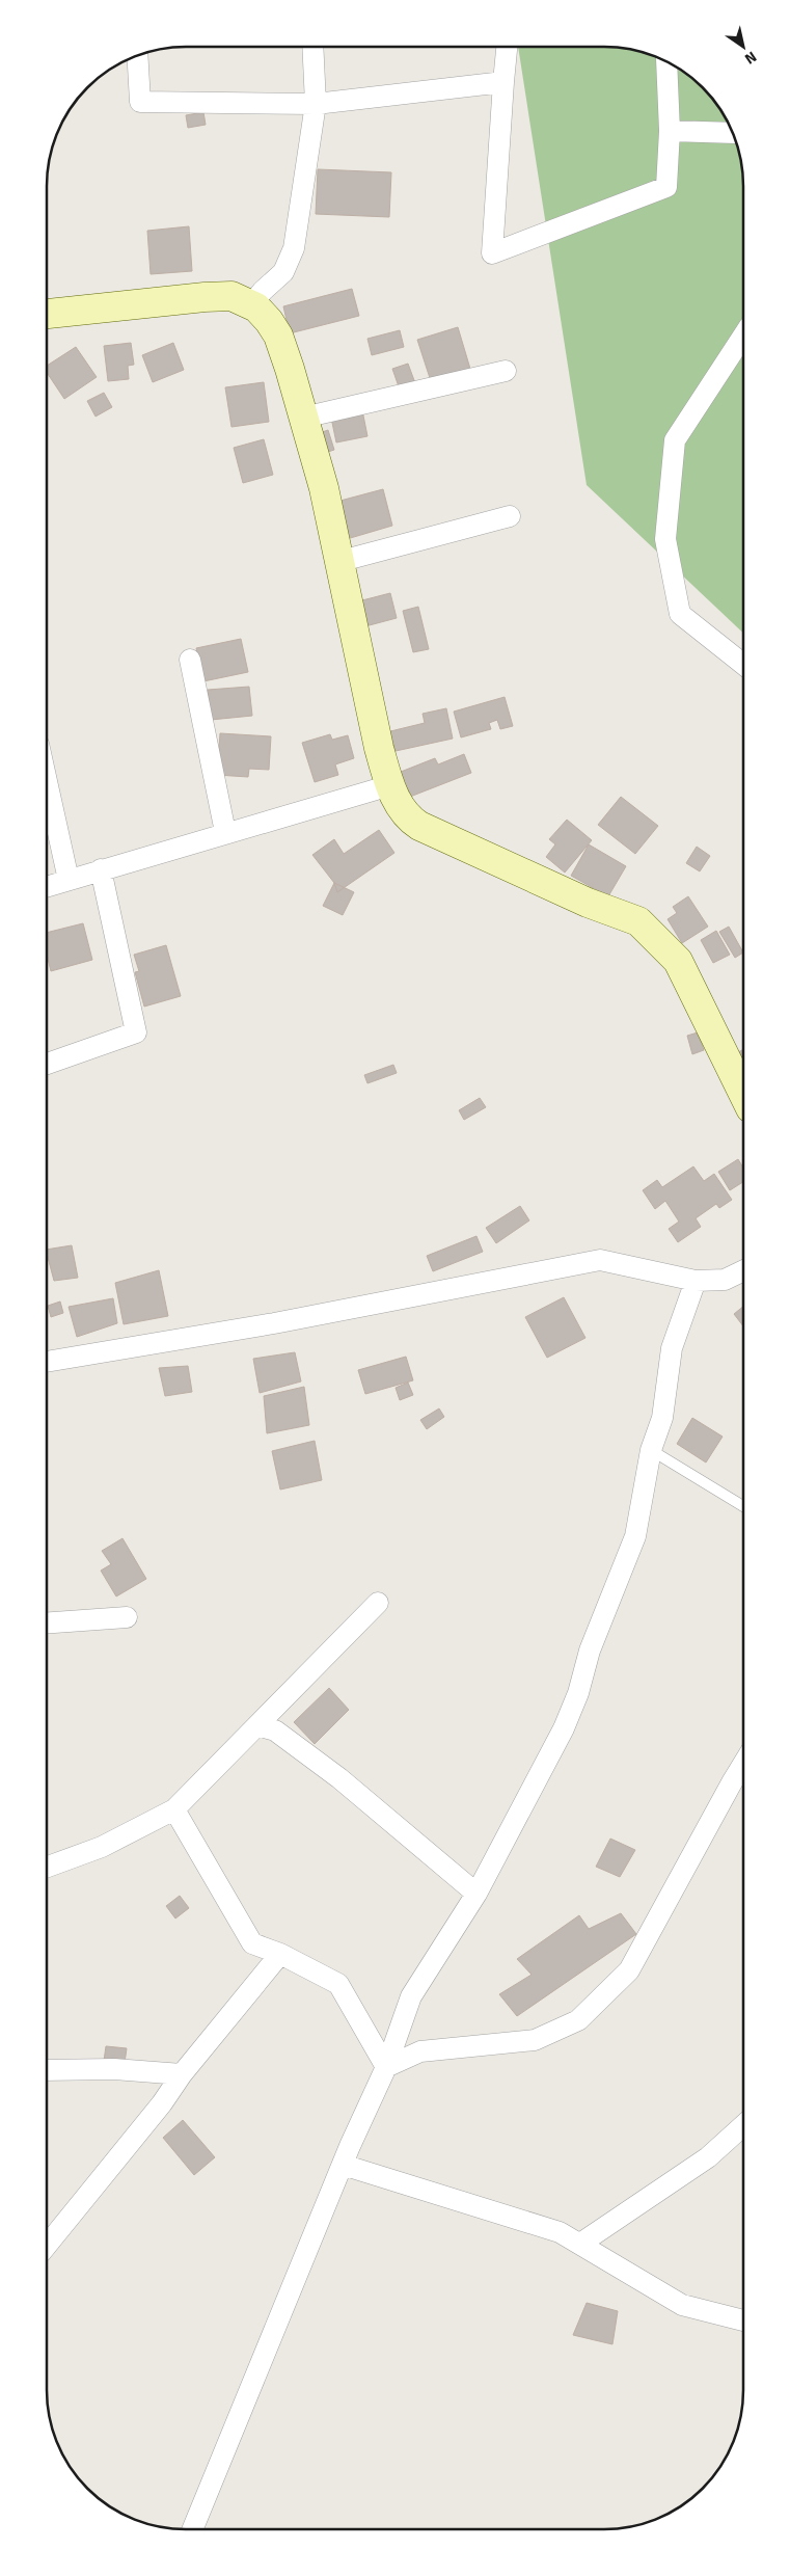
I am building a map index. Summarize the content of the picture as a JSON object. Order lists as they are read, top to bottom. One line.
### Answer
{"north":"bottom right"}
